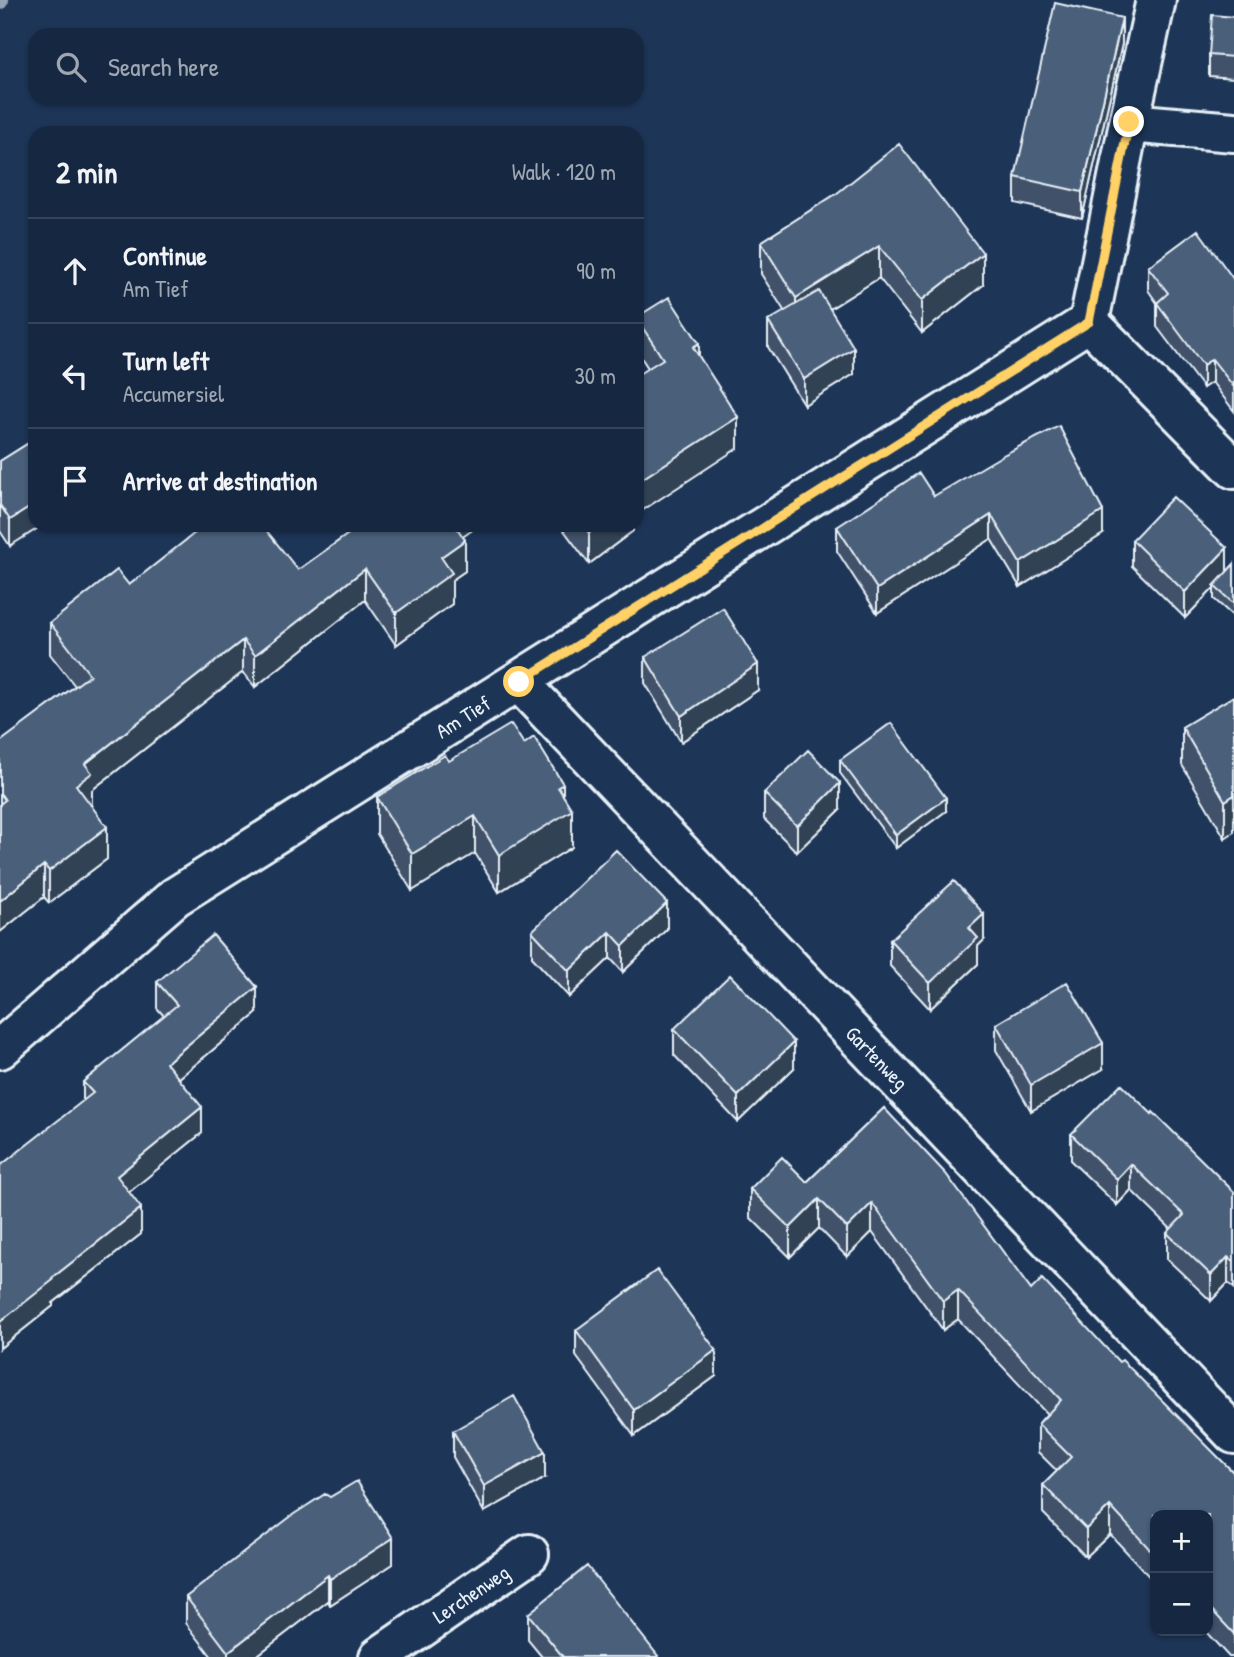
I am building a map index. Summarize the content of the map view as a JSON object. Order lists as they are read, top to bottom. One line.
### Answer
{"streets":{"street":["Am Tief","Gartenweg","Lerchenweg"]},"crossings":[["Am Tief","Gartenweg"]],"page":{"search":"Search here","heading":["2 min","Walk · 120 m"],"list":[["Continue","Am Tief","90 m"],["Turn left","Accumersiel","30 m"],"Arrive at destination"],"map_buttons":["+","−"]}}
